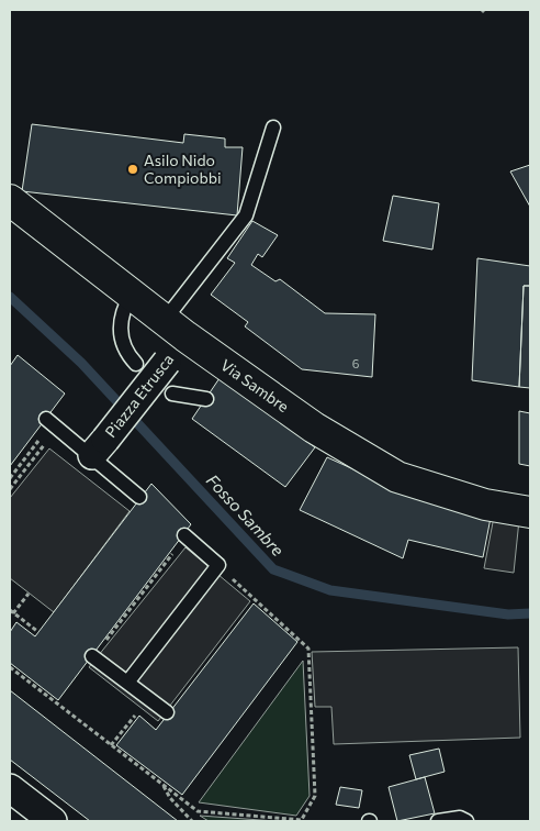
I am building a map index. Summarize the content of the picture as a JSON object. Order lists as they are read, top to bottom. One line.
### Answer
{"streets":{"street":["Via Sambre","Piazza Etrusca"]},"crossings":[["Via Sambre","Piazza Etrusca"]],"water":["Fosso Sambre"],"places":["Asilo Nido Compiobbi"],"house_numbers":["6"]}
